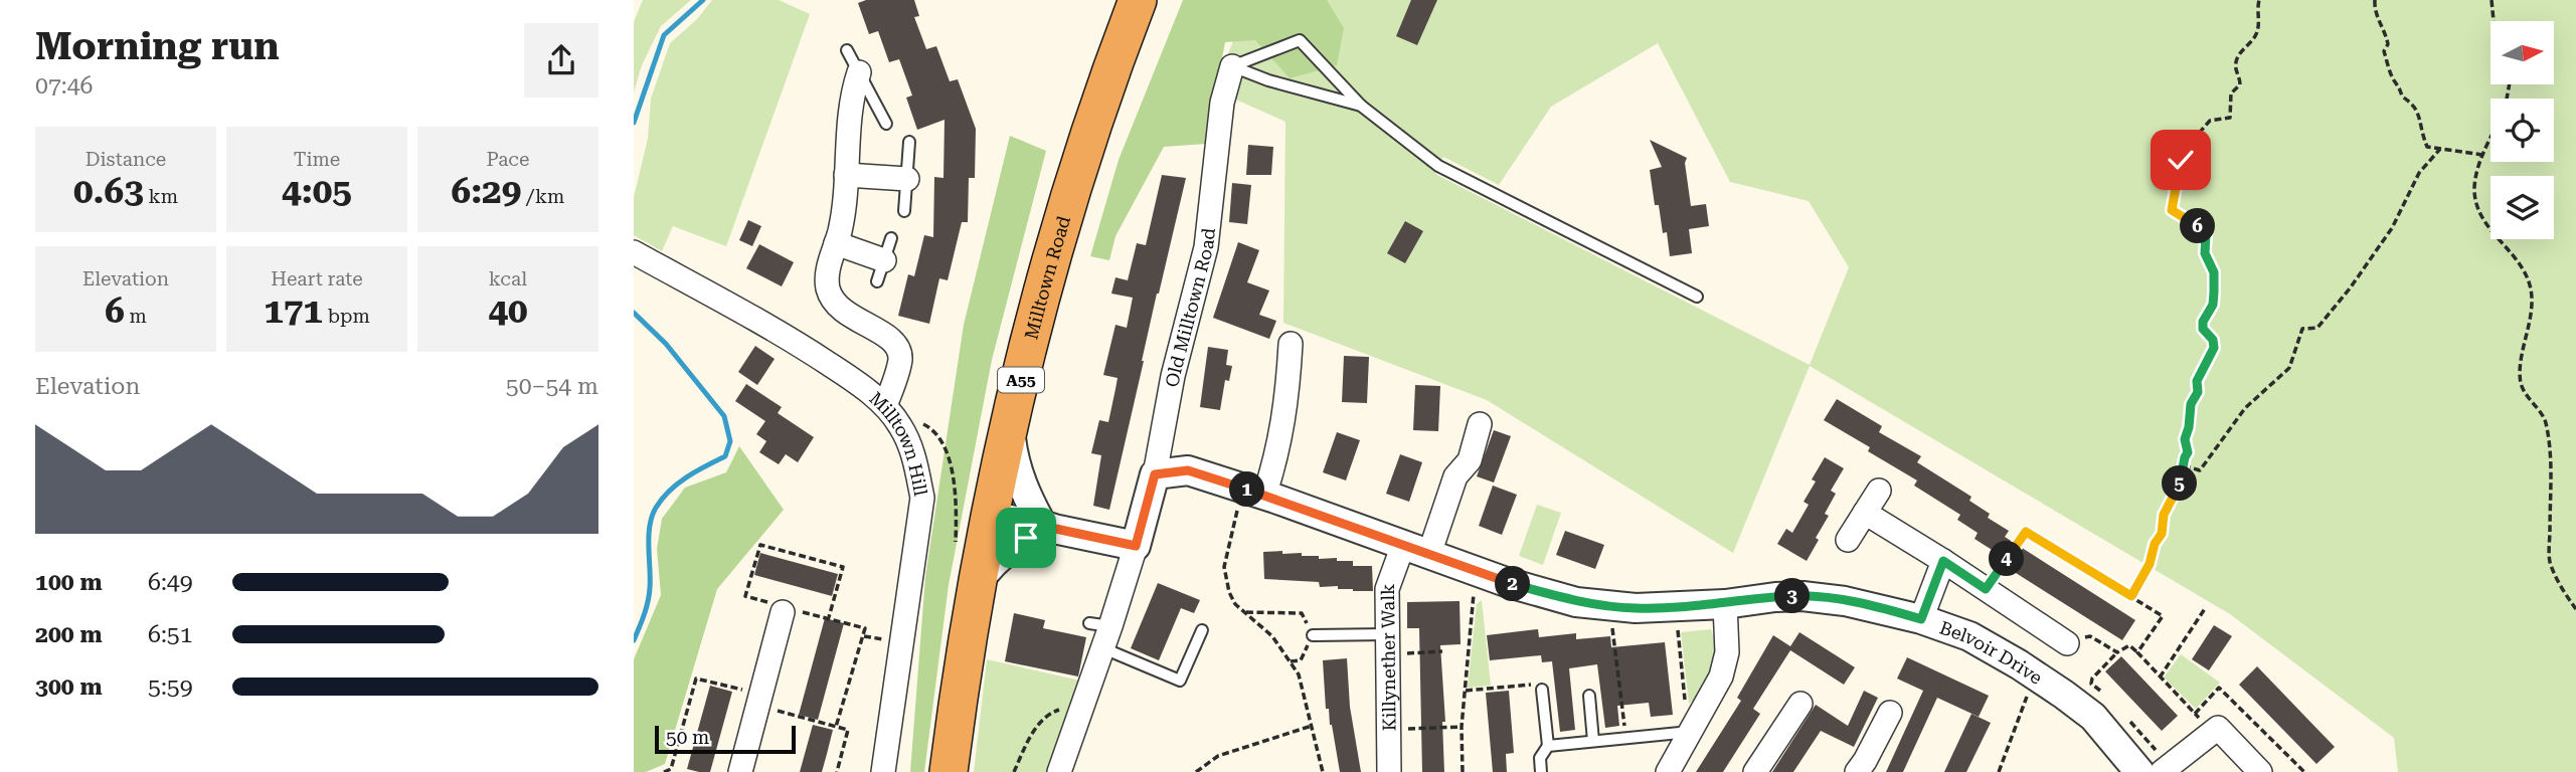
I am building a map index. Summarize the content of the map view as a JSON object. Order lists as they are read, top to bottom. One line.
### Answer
{"streets":{"highway":["Milltown Road","A55"],"street":["Old Milltown Road","Milltown Hill","Belvoir Drive","Killynether Walk"]},"crossings":[["Old Milltown Road","Belvoir Drive"],["Belvoir Drive","Killynether Walk"]],"scale_bar":"50 m","north":"right","page":{"heading":["Morning run","07:46"],"stats":[["Distance","0.63 km"],["Time","4:05"],["Pace","6:29 /km"],["Elevation","6 m"],["Heart rate","171 bpm"],["kcal","40"]],"pins":["6","5","1","4","2","3"],"chart":["Elevation","50–54 m"],"list":[{"name":"100 m","note":"6:49"},{"name":"200 m","note":"6:51"},{"name":"300 m","note":"5:59"}],"scale":"50 m"}}
